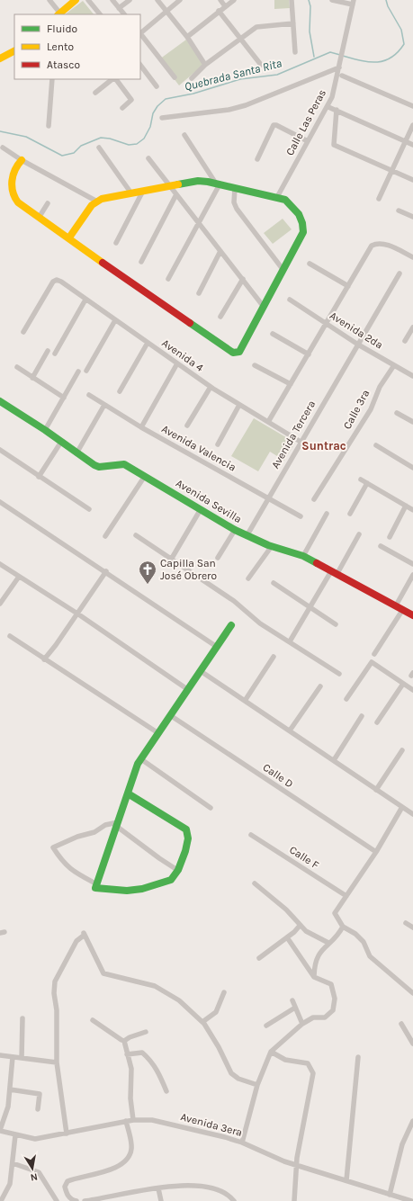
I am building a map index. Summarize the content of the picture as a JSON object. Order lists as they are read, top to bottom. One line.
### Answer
{"streets":{"street":["Calle Las Peras","Avenida 2da","Avenida 4","Calle 3ra","Avenida Tercera","Avenida Valencia","Avenida Sevilla","Calle D","Calle F","Avenida 3era"]},"crossings":[["Avenida 2da","Calle 3ra"],["Avenida 2da","Avenida Tercera"],["Avenida 4","Avenida Tercera"],["Avenida Tercera","Avenida Valencia"],["Avenida Tercera","Avenida Sevilla"]],"districts":["Suntrac"],"water":["Quebrada Santa Rita"],"places":{"church":["Capilla San José Obrero"]},"legend":["Fluido","Lento","Atasco"],"north":"bottom"}
